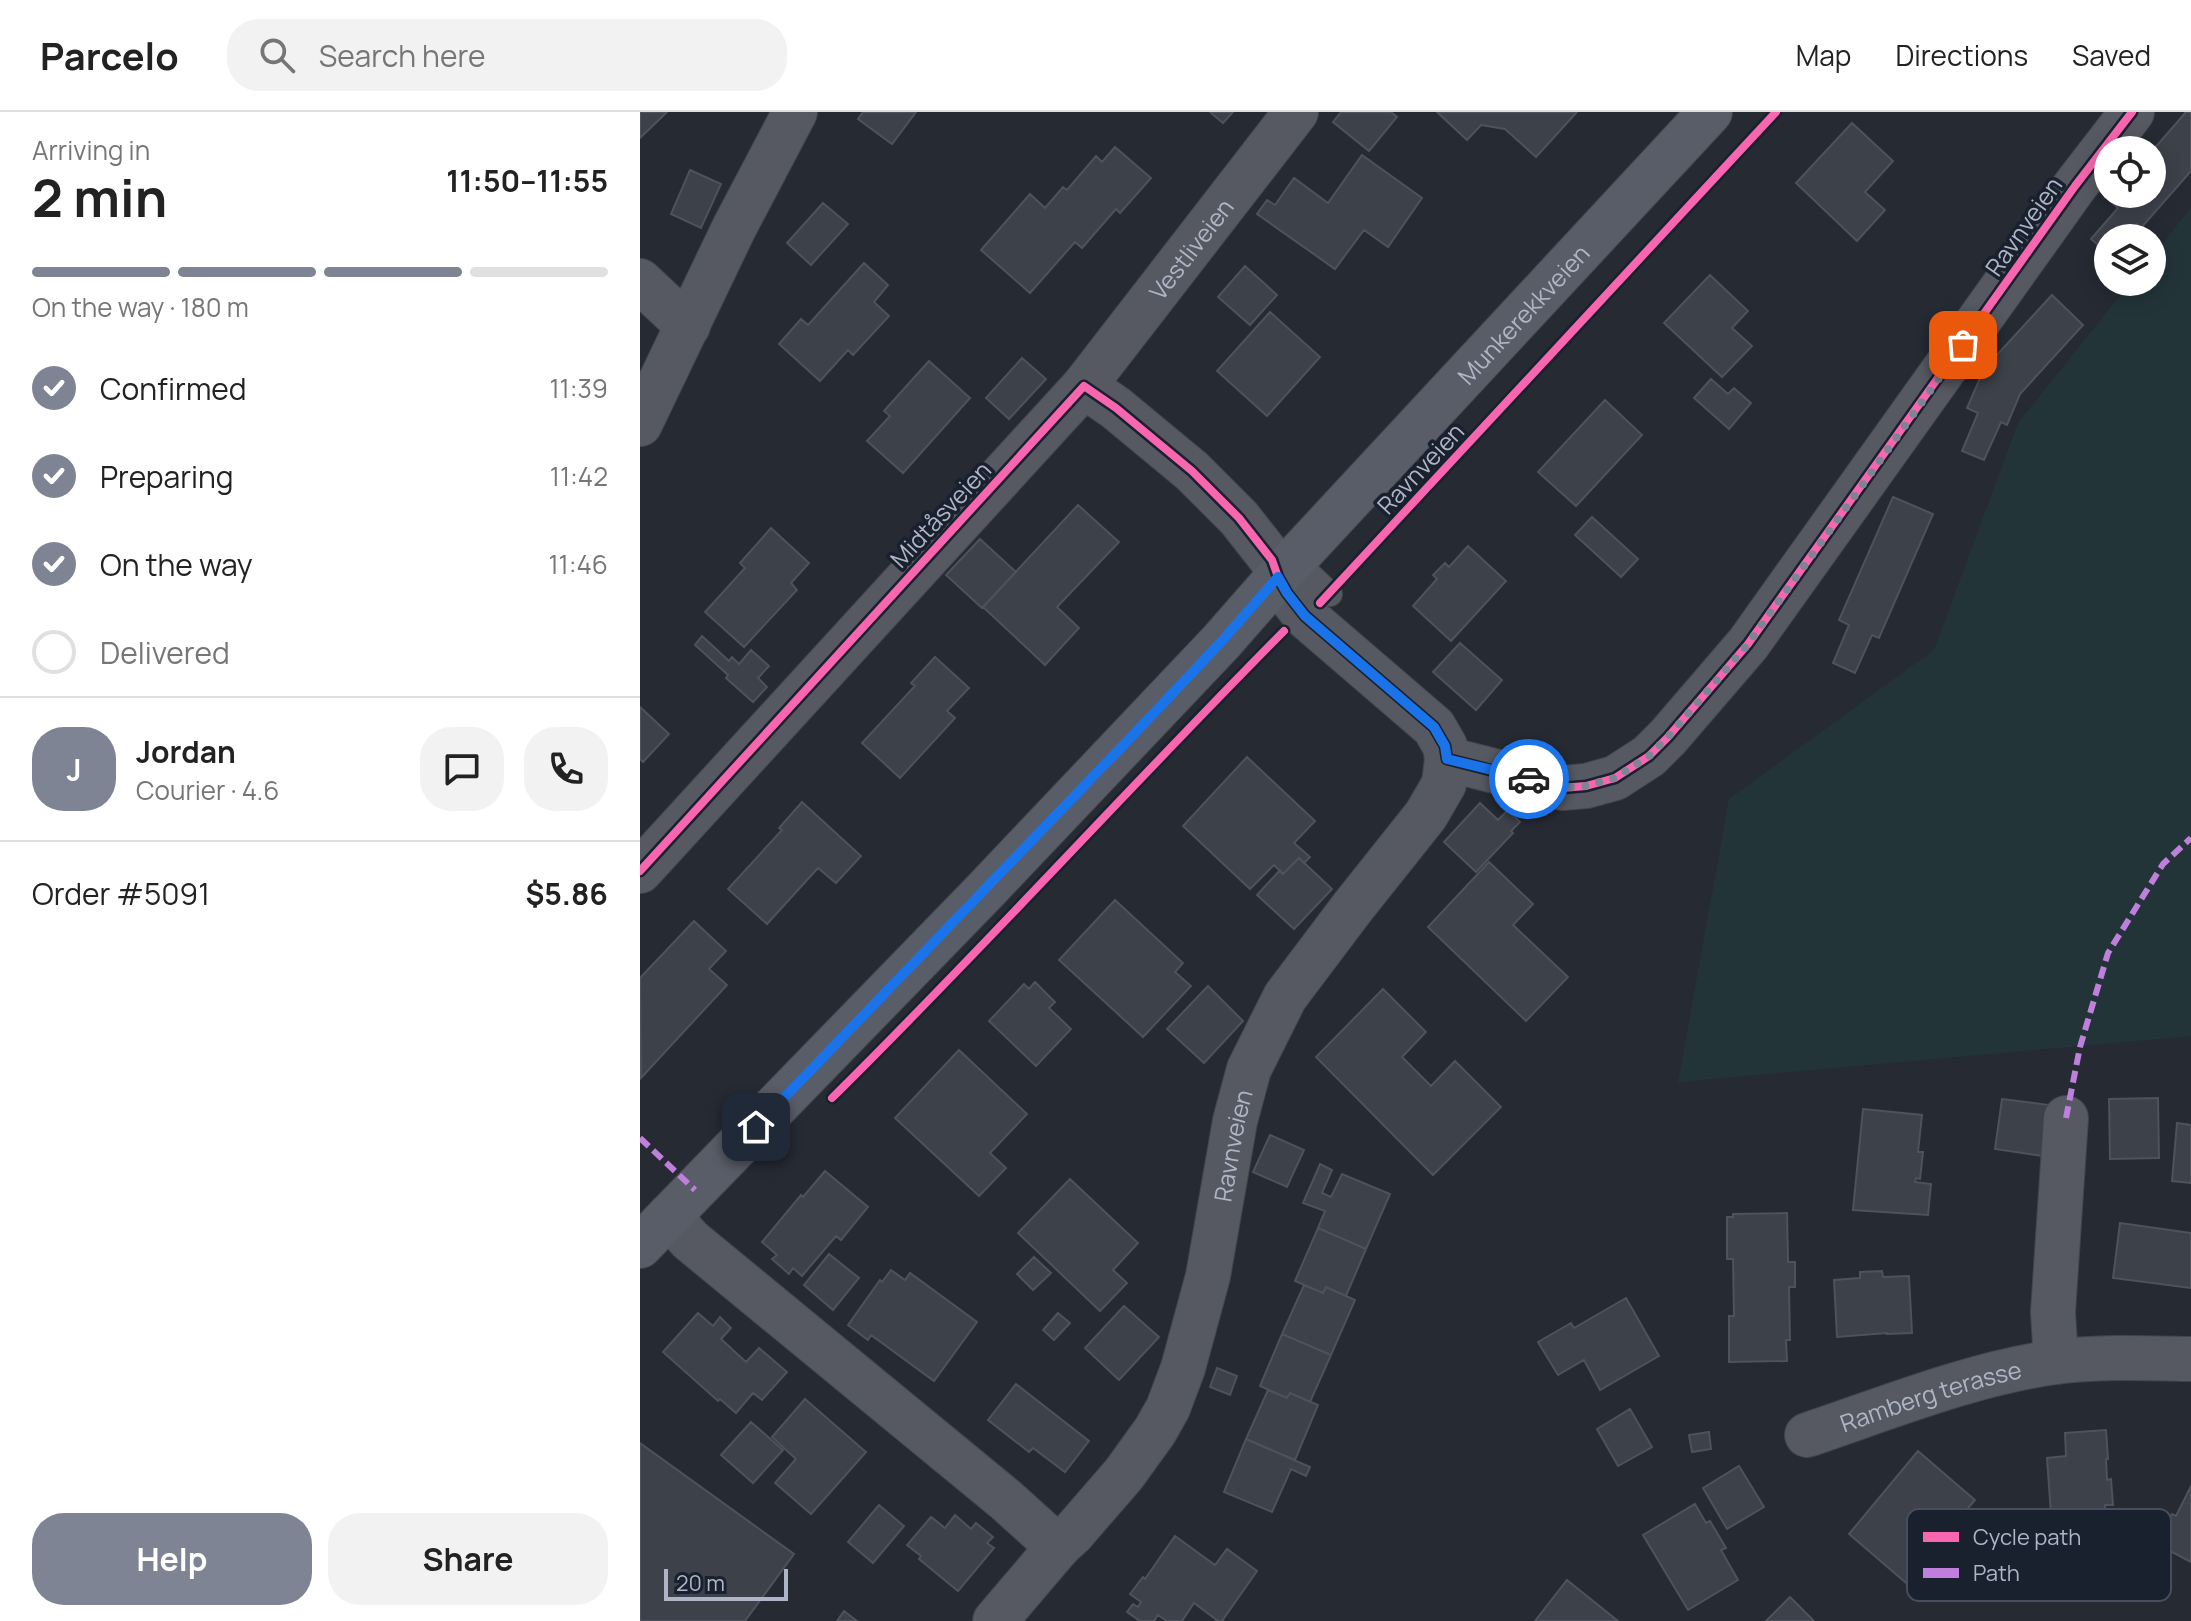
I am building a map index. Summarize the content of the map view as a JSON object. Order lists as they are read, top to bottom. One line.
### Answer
{"streets":{"main road":["Munkerekkveien"],"street":["Ravnveien","Vestliveien","Midtåsveien","Ramberg terasse"]},"crossings":[["Vestliveien","Midtåsveien"]],"legend":["Cycle path","Path"],"scale_bar":"20 m","page":{"header":"Parcelo","search":"Search here","nav":["Map","Directions","Saved"],"heading":["2 min","Arriving in","11:50–11:55"],"panel":["Jordan","Courier · 4.6","Order #5091","$5.86"],"bar":"On the way · 180 m","list":[["Confirmed","11:39"],["Preparing","11:42"],["On the way","11:46"],"Delivered"],"round":"J","buttons":["Help","Share"],"scale":"20 m"}}
